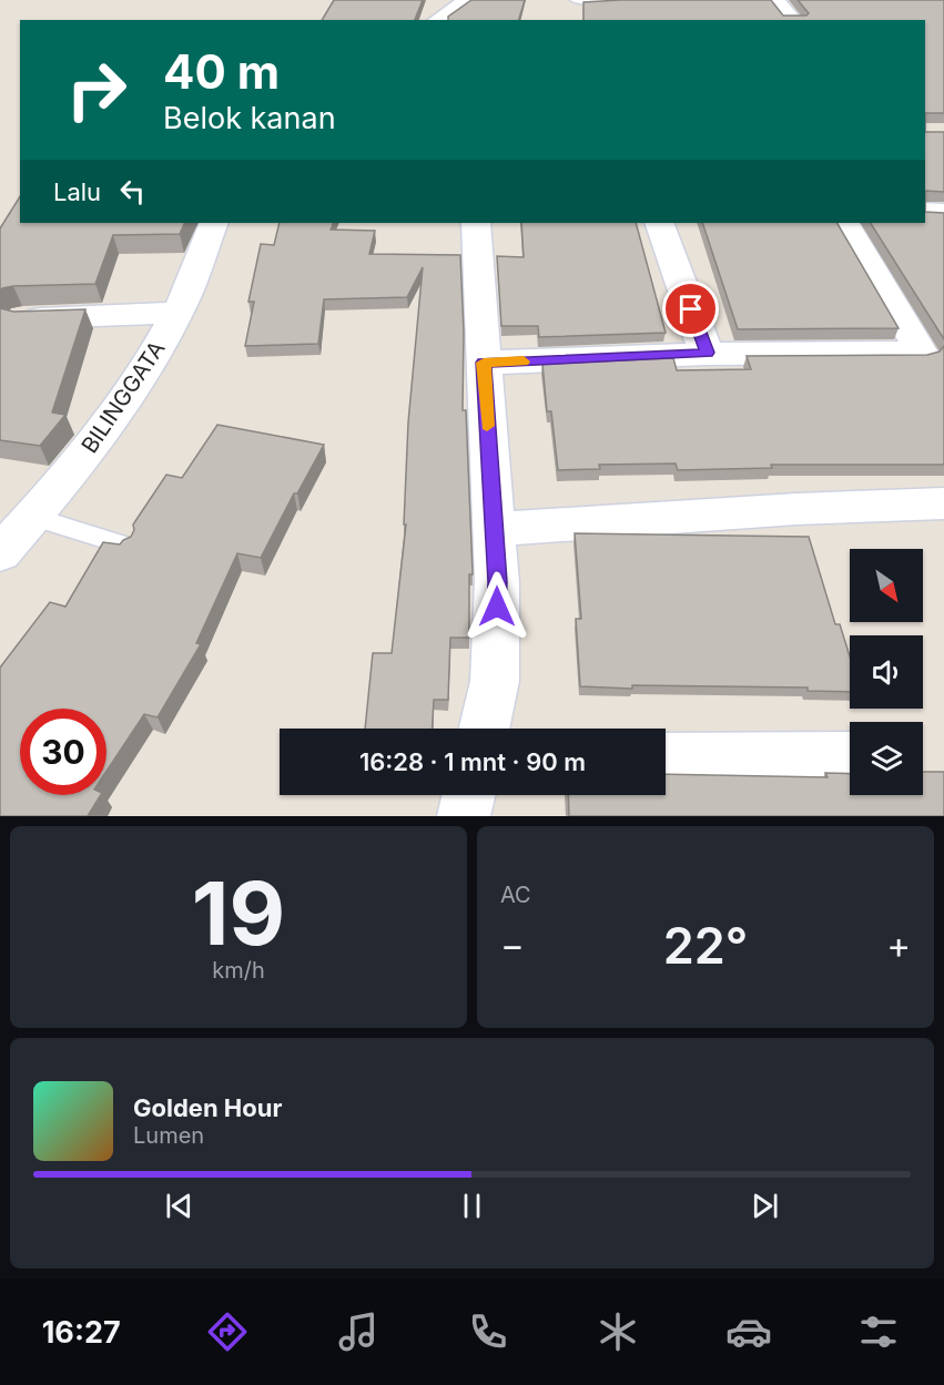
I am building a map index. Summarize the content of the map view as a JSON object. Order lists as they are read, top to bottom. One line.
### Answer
{"streets":{"street":["BILINGGATA"]},"north":"bottom right","page":{"turn":["40 m","Belok kanan"],"then":"Lalu","limit":"30","trip":"16:28 · 1 mnt · 90 m","tile":[["19","km/h"],"AC"],"heat":["−","22°","+"],"song":["Golden Hour","Lumen"],"tabs":"16:27"}}
